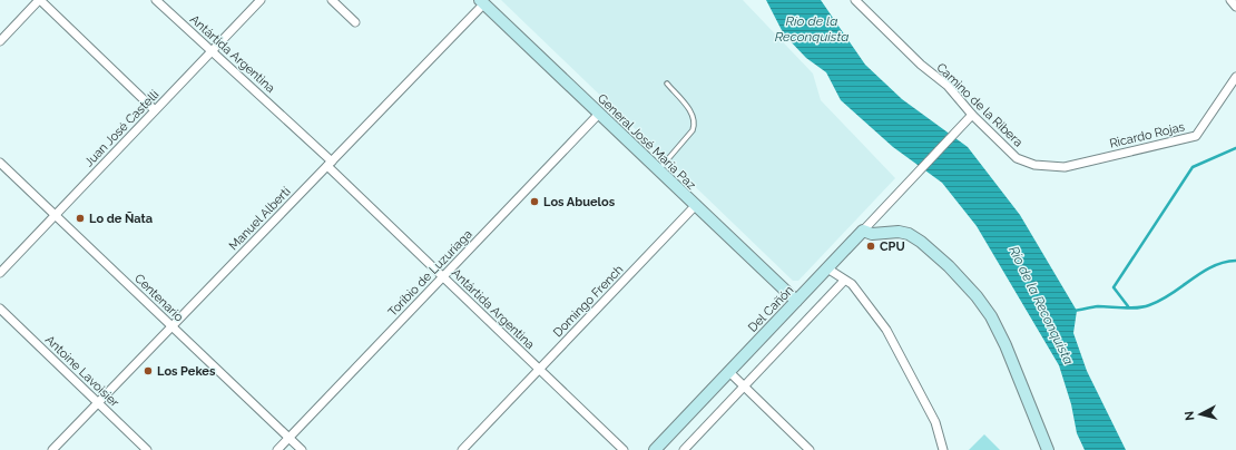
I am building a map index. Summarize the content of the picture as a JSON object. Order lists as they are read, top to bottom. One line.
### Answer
{"streets":{"street":["Antártida Argentina","Camino de la Ribera","Juan José Castelli","Ricardo Rojas","General José María Paz","Manuel Alberti","Toribio de Luzuriaga","Centenario","Domingo French","Del Cañón","Antoine Lavoisier"]},"crossings":[["Antártida Argentina","Juan José Castelli"],["Antártida Argentina","Manuel Alberti"],["Antártida Argentina","Toribio de Luzuriaga"],["Antártida Argentina","Domingo French"],["Camino de la Ribera","Ricardo Rojas"],["Camino de la Ribera","Del Cañón"],["Juan José Castelli","Centenario"],["General José María Paz","Manuel Alberti"],["General José María Paz","Toribio de Luzuriaga"],["General José María Paz","Domingo French"],["General José María Paz","Del Cañón"],["Manuel Alberti","Centenario"],["Manuel Alberti","Antoine Lavoisier"],["Toribio de Luzuriaga","Centenario"]],"water":["Río de la Reconquista"],"places":["Los Abuelos","Lo de Ñata","CPU","Los Pekes"],"north":"left"}
